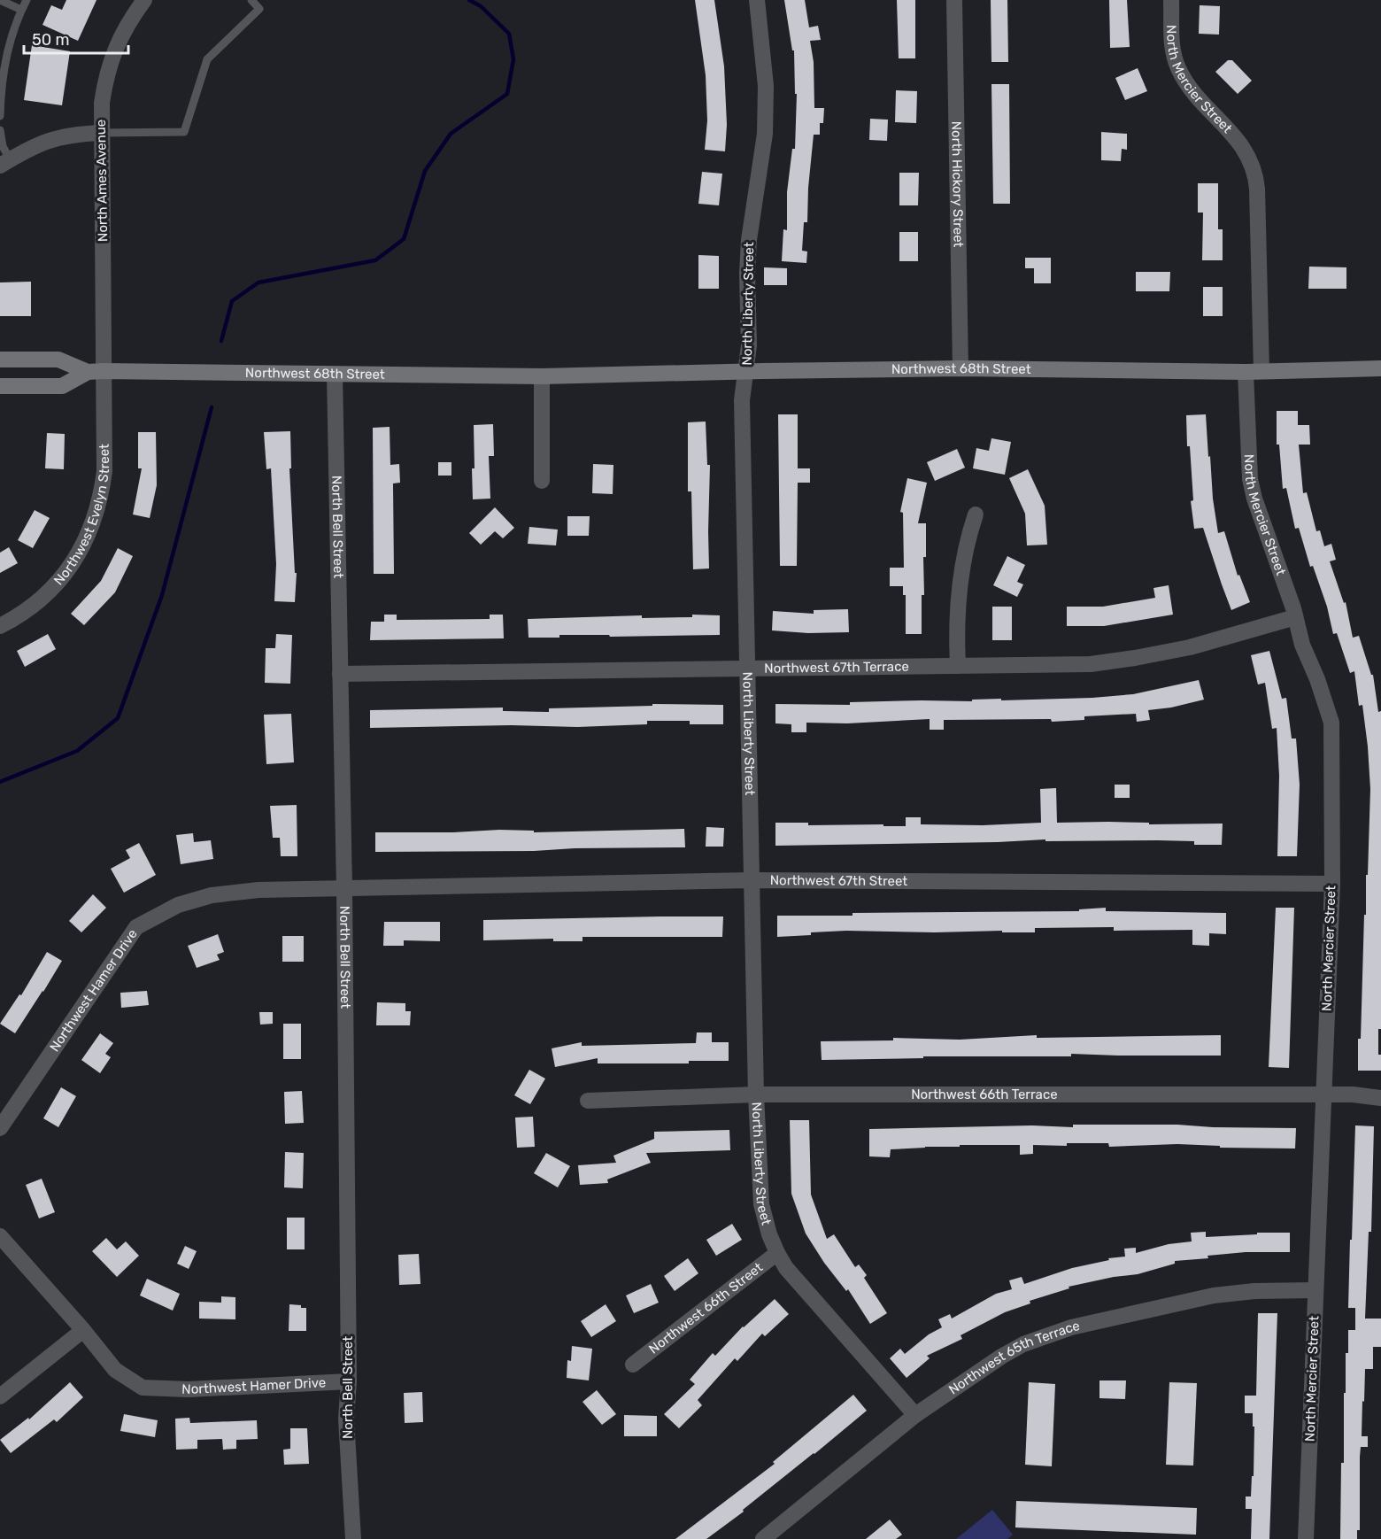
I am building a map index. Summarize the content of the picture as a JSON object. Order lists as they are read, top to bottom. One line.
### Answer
{"streets":{"main road":["Northwest 68th Street"],"street":["North Mercier Street","North Ames Avenue","North Hickory Street","North Liberty Street","Northwest Evelyn Street","North Bell Street","Northwest 67th Terrace","Northwest 67th Street","Northwest Hamer Drive","Northwest 66th Terrace","Northwest 66th Street","Northwest 65th Terrace"]},"crossings":[["North Mercier Street","Northwest 68th Street"],["North Mercier Street","Northwest 67th Terrace"],["North Mercier Street","Northwest 67th Street"],["North Mercier Street","Northwest 66th Terrace"],["North Mercier Street","Northwest 65th Terrace"],["North Ames Avenue","Northwest 68th Street"],["North Ames Avenue","Northwest Evelyn Street"],["North Hickory Street","Northwest 68th Street"],["North Liberty Street","Northwest 68th Street"],["North Liberty Street","Northwest 67th Terrace"],["North Liberty Street","Northwest 67th Street"],["North Liberty Street","Northwest 66th Terrace"],["North Liberty Street","Northwest 66th Street"],["North Liberty Street","Northwest 65th Terrace"],["Northwest 68th Street","Northwest Evelyn Street"],["Northwest 68th Street","North Bell Street"],["North Bell Street","Northwest 67th Terrace"],["North Bell Street","Northwest 67th Street"],["North Bell Street","Northwest Hamer Drive"],["Northwest 67th Street","Northwest Hamer Drive"]],"scale_bar":"50 m"}
